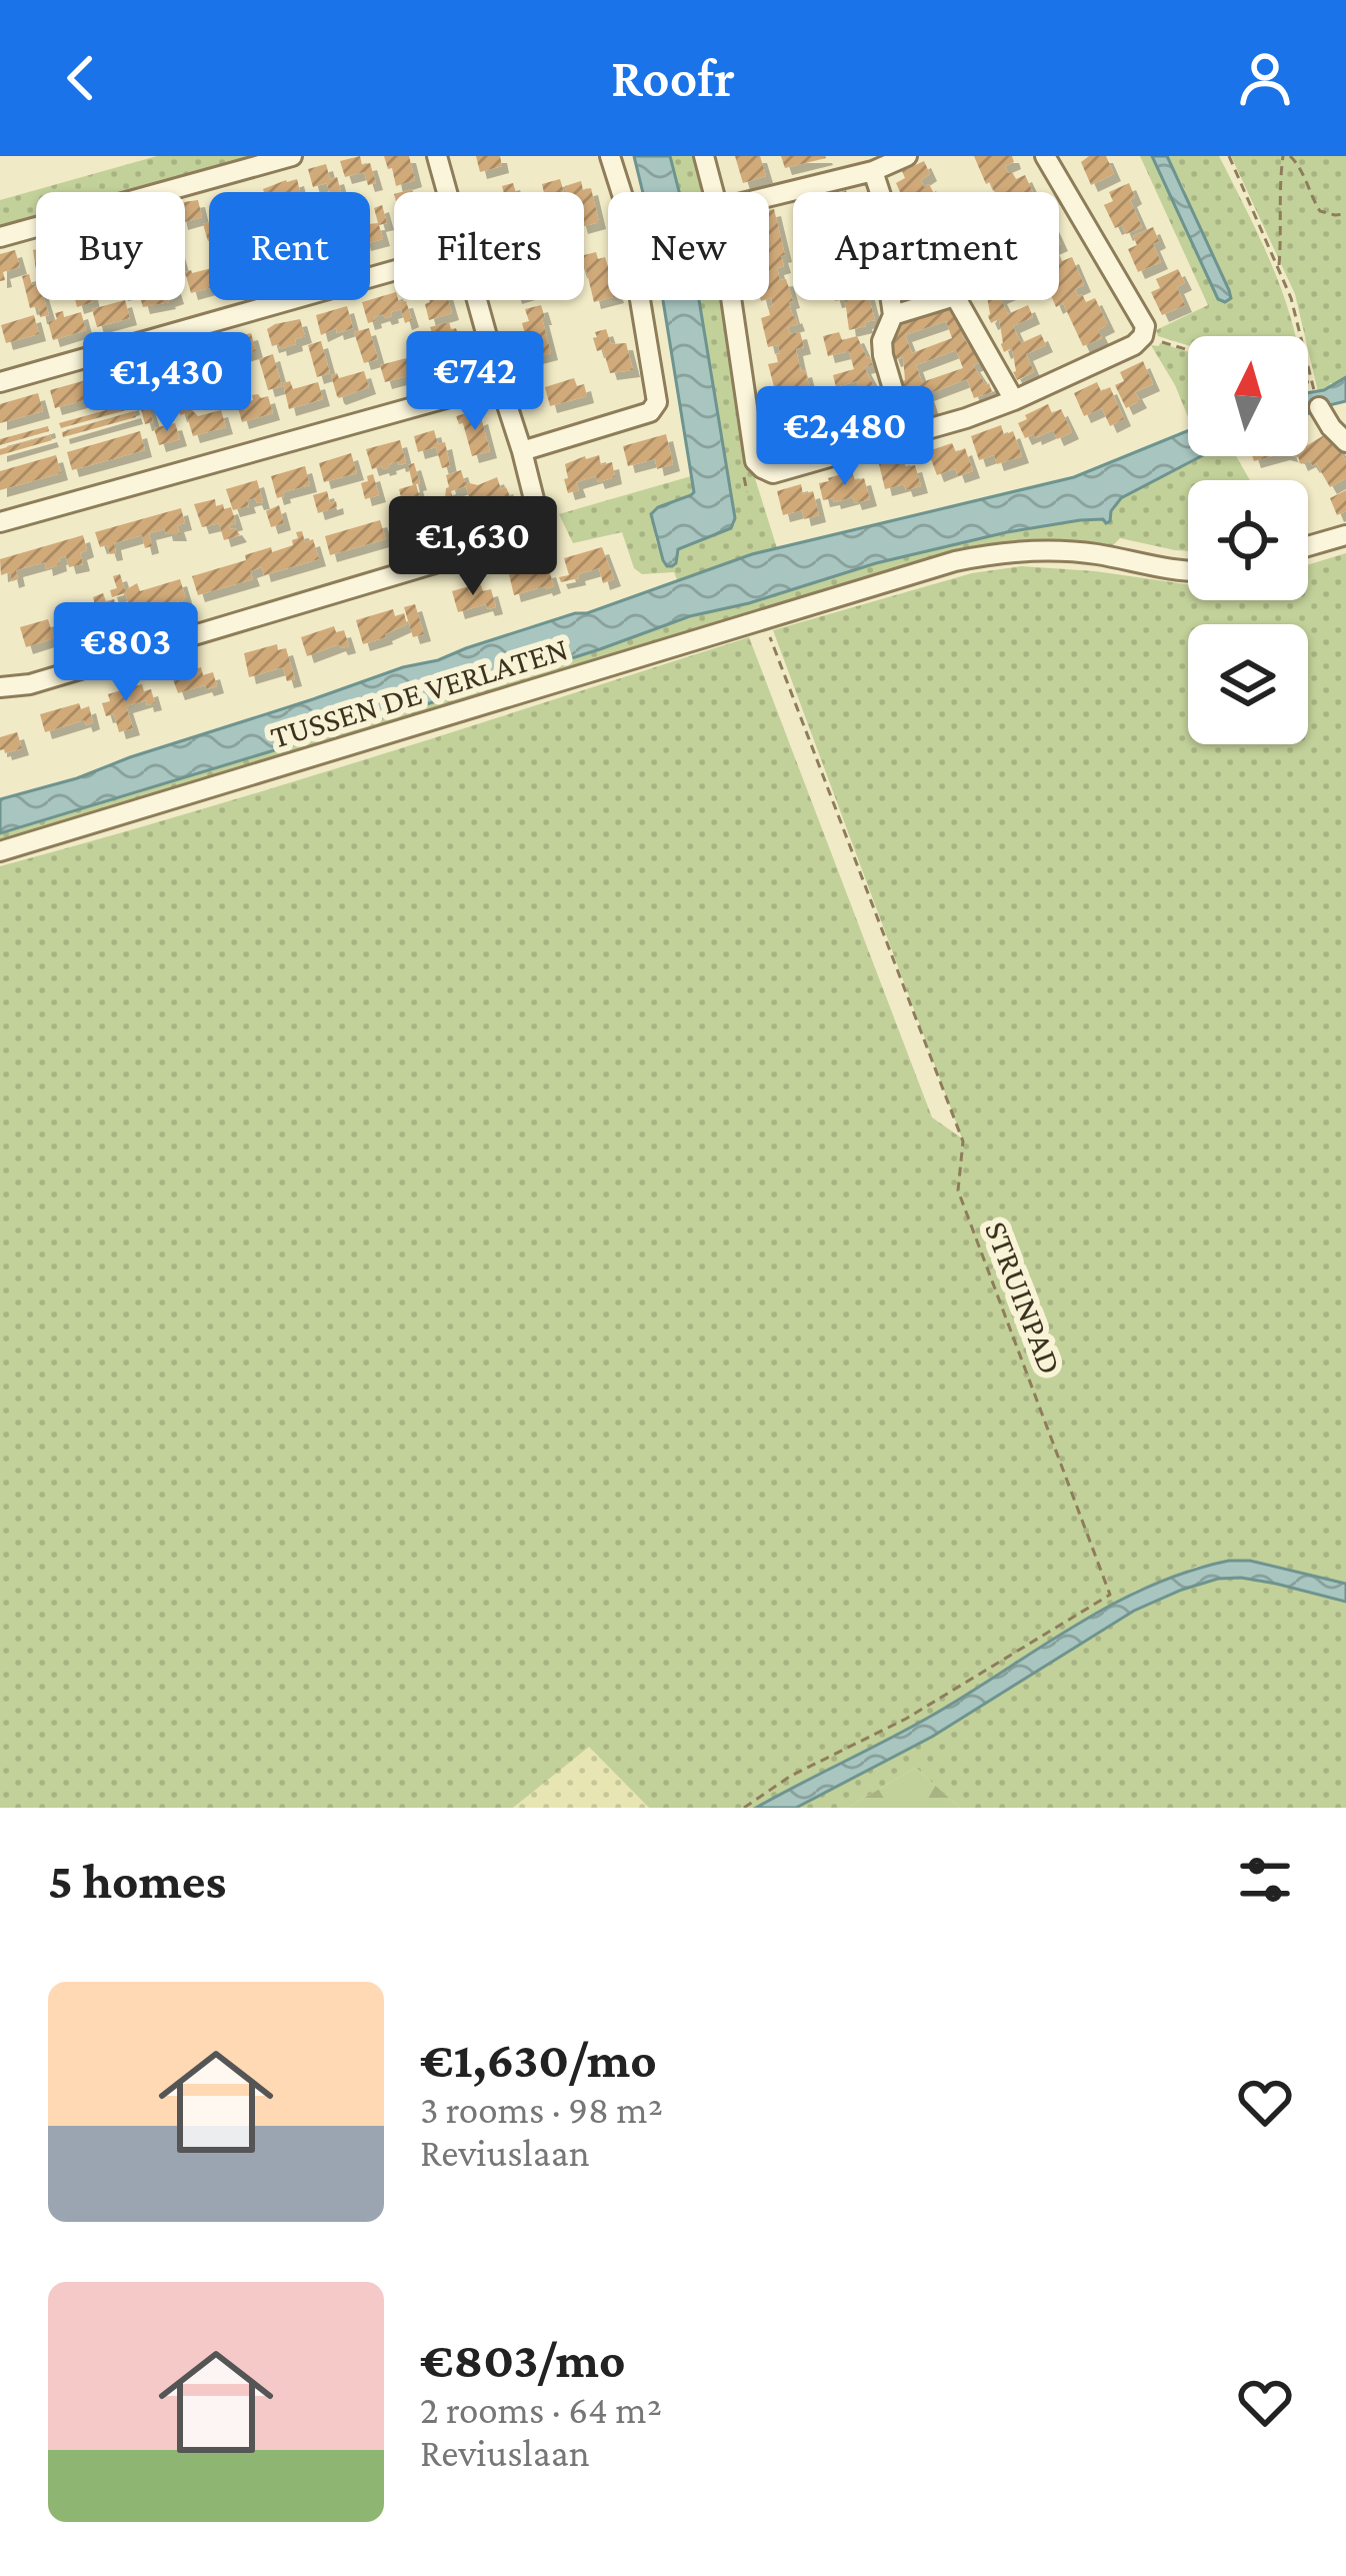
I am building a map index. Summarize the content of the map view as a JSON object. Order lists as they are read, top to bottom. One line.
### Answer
{"streets":{"street":["TUSSEN DE VERLATEN"],"path":["STRUINPAD"]},"crossings":[["TUSSEN DE VERLATEN","STRUINPAD"]],"north":"top","page":{"header":"Roofr","chip":["Buy","Rent","Filters","New","Apartment"],"price":["€742","€1,430","€2,480","€1,630","€803"],"heading":"5 homes","list":[{"name":"€1,630/mo","note":"3 rooms · 98 m² · Reviuslaan"},{"name":"€803/mo","note":"2 rooms · 64 m² · Reviuslaan"}]}}
